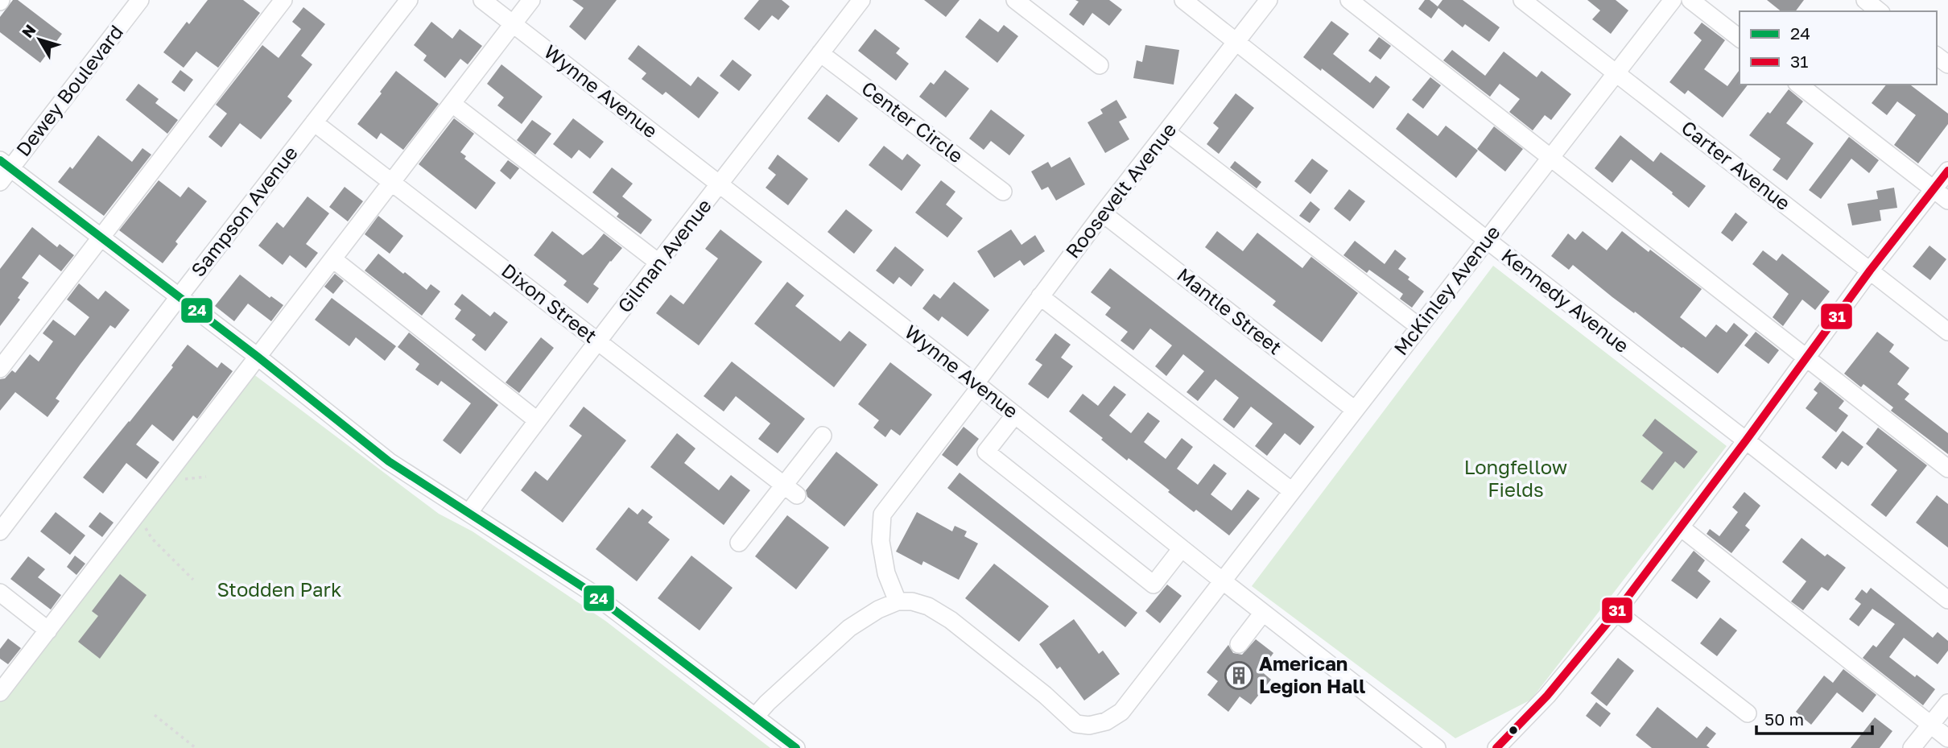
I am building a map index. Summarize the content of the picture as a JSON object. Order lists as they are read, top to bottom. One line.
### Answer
{"streets":{"street":["Dewey Boulevard","Wynne Avenue","Center Circle","Carter Avenue","Roosevelt Avenue","Sampson Avenue","Gilman Avenue","McKinley Avenue","Kennedy Avenue","Dixon Street","Mantle Street"]},"crossings":[["Wynne Avenue","Roosevelt Avenue"],["Wynne Avenue","Gilman Avenue"],["Wynne Avenue","McKinley Avenue"],["Center Circle","Gilman Avenue"],["Carter Avenue","McKinley Avenue"],["Roosevelt Avenue","McKinley Avenue"],["Roosevelt Avenue","Kennedy Avenue"],["Roosevelt Avenue","Mantle Street"],["Sampson Avenue","Dixon Street"],["Gilman Avenue","Dixon Street"],["McKinley Avenue","Kennedy Avenue"],["McKinley Avenue","Mantle Street"]],"parks":["Longfellow Fields","Stodden Park"],"places":{"building":["American Legion Hall"]},"lines":["transit line 24","transit line 31"],"legend":["24","31"],"scale_bar":"50 m","north":"top left"}
